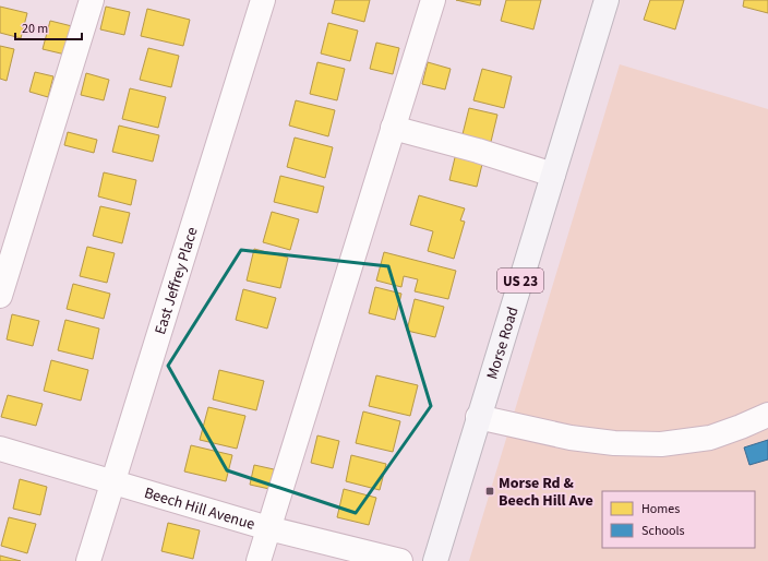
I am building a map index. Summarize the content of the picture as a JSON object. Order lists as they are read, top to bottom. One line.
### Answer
{"streets":{"main road":["US 23","Morse Road"],"street":["East Jeffrey Place","Beech Hill Avenue"]},"crossings":[["East Jeffrey Place","Beech Hill Avenue"]],"places":{"transit":["Morse Rd & Beech Hill Ave"]},"legend":["Homes","Schools"],"scale_bar":"20 m"}
